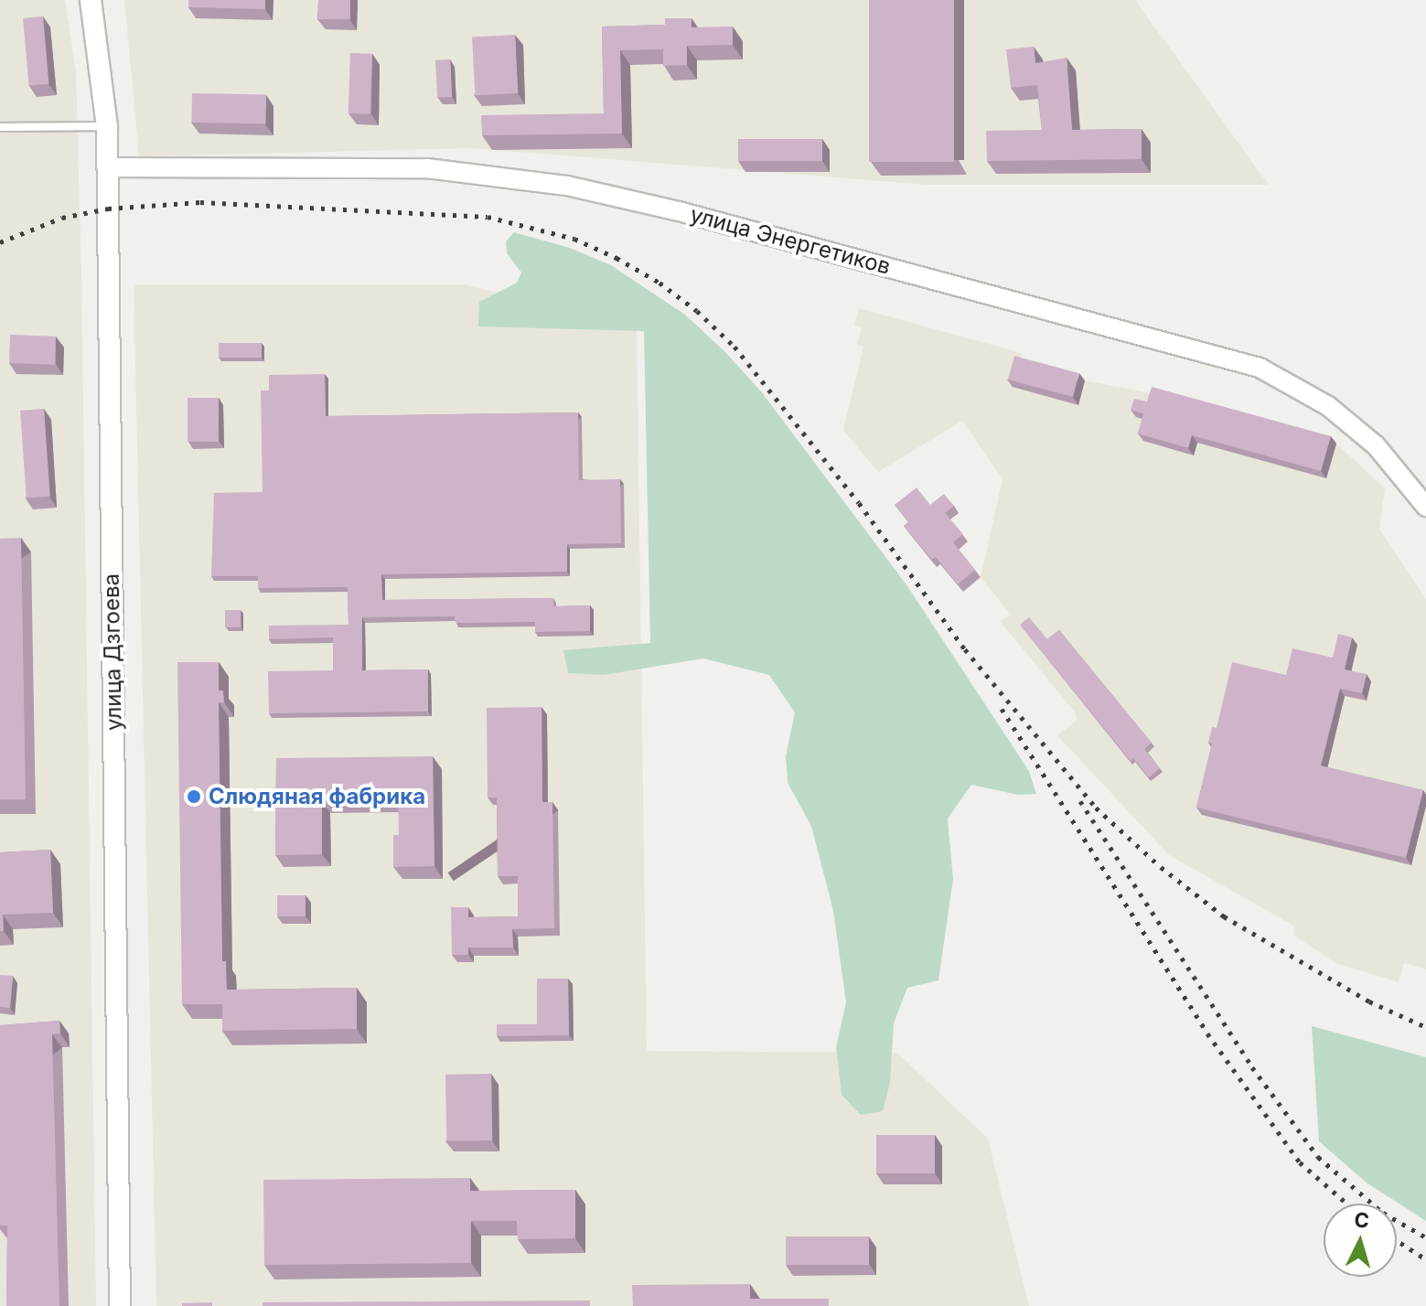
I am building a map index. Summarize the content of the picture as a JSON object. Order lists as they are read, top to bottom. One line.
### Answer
{"streets":{"main road":["улица Дзгоева"],"street":["улица Энергетиков"]},"crossings":[["улица Энергетиков","улица Дзгоева"]],"places":["Слюдяная фабрика"],"north":"top"}
